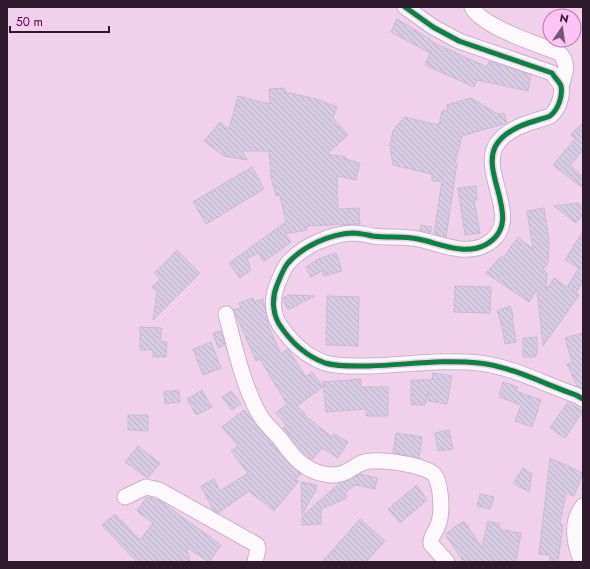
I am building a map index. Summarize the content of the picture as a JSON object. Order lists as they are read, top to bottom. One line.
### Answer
{"scale_bar":"50 m","north":"top"}
